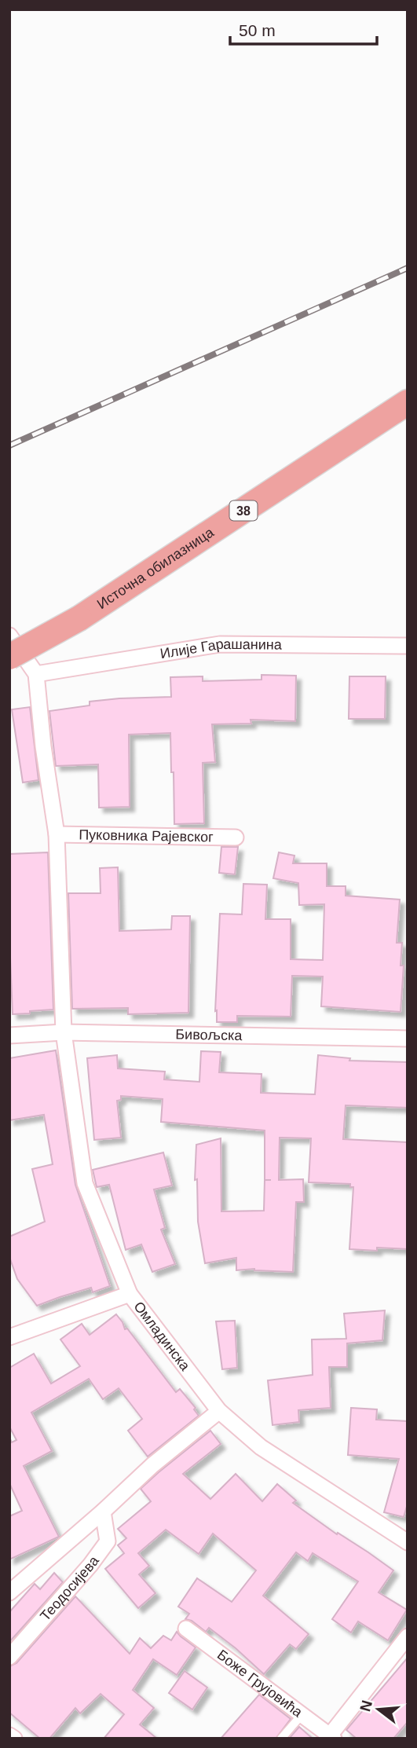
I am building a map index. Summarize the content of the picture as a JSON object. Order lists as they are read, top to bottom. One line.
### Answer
{"streets":{"main road":["38","Источна обилазница"],"street":["Илије Гарашанина","Пуковника Рајевског","Бивољска","Омладинска","Теодосијева","Боже Грујовића"]},"crossings":[["Бивољска","Омладинска"]],"scale_bar":"50 m","north":"left"}
